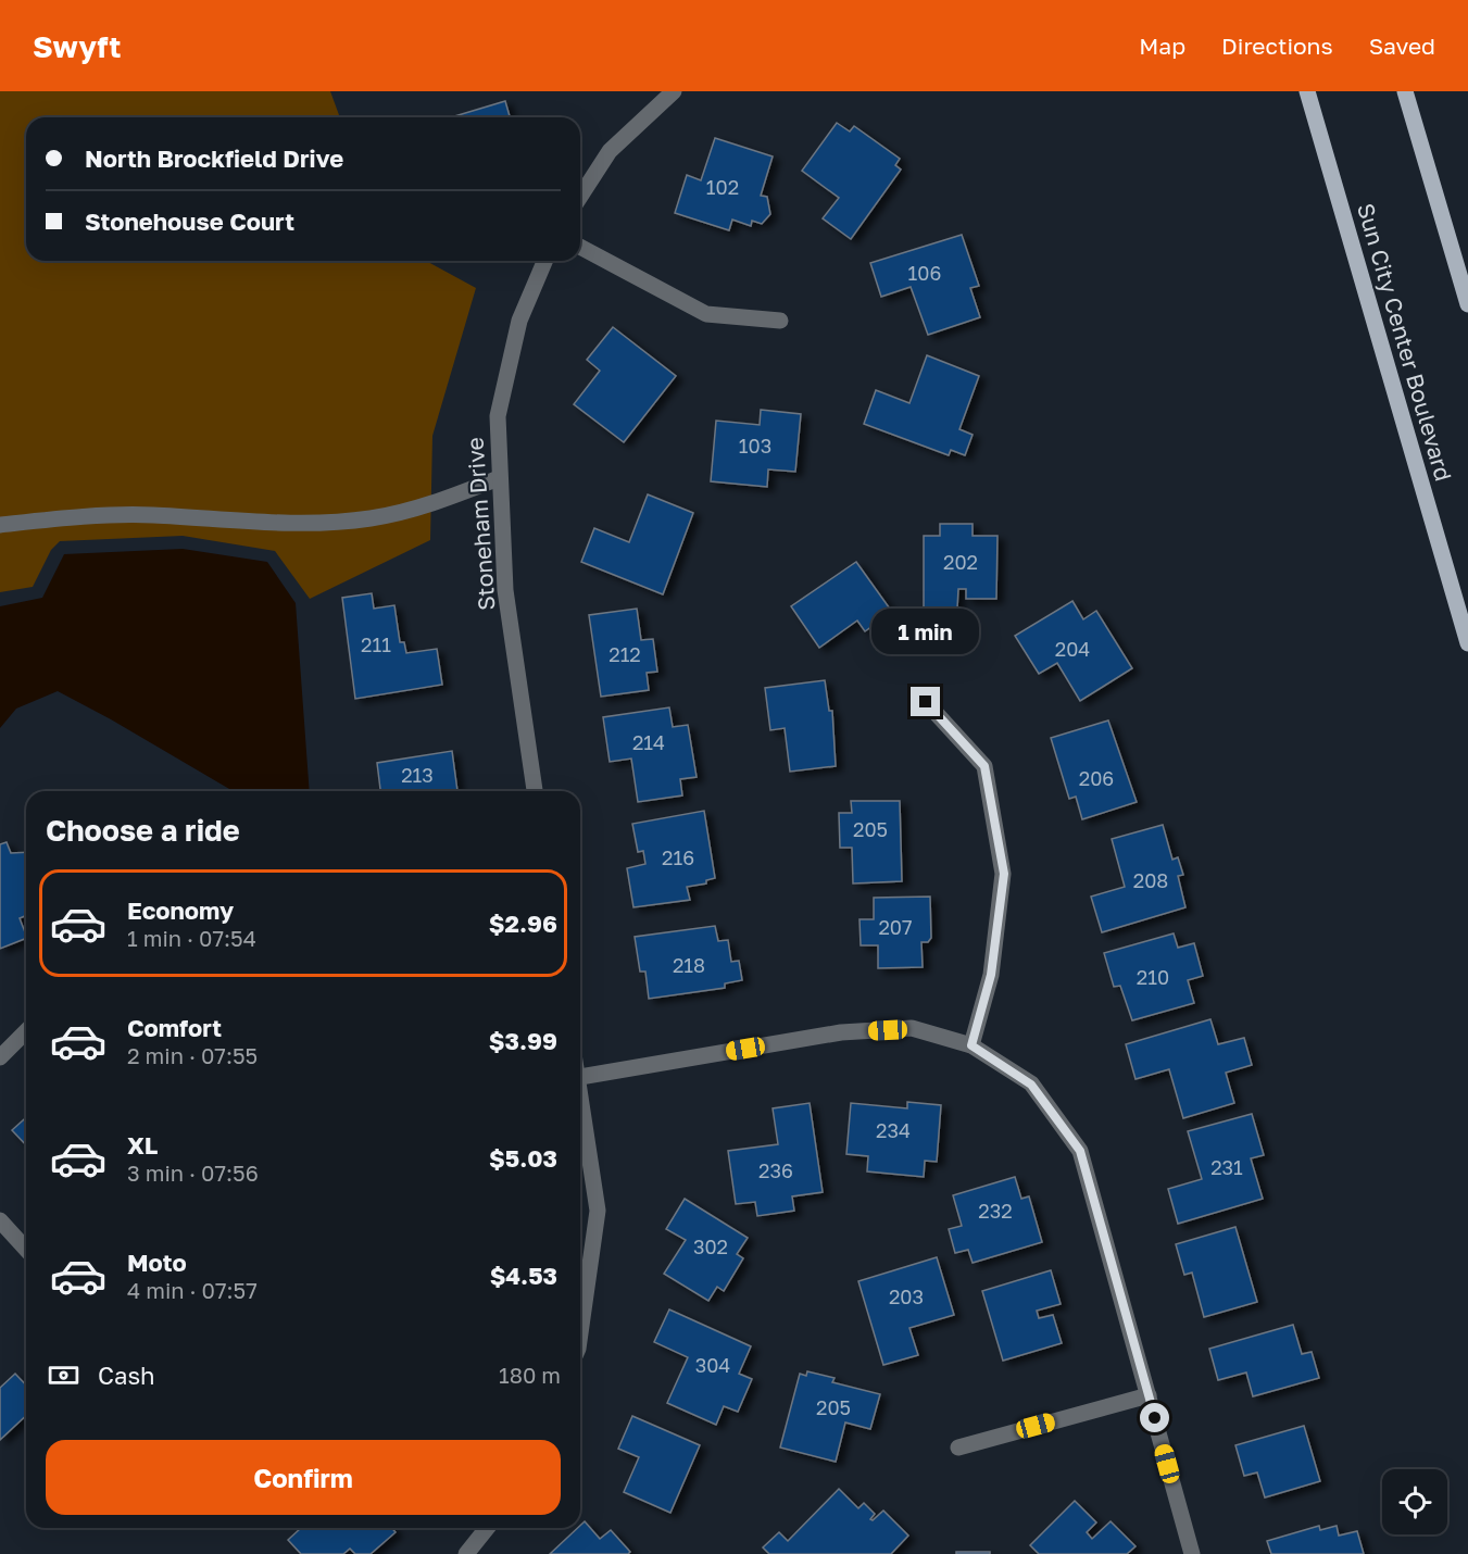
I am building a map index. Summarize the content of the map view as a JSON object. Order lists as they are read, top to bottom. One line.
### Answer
{"streets":{"main road":["Sun City Center Boulevard"],"street":["Stoneham Drive"]},"house_numbers":["102","106","103","202","211","204","212","214","213","206","205","216","208","207","218","210","234","231","236","232","302","203","304","205"],"page":{"header":"Swyft","nav":["Map","Directions","Saved"],"banner":["North Brockfield Drive","Stonehouse Court"],"bubble":"1 min","heading":"Choose a ride","list":[{"name":"Economy","note":"1 min · 07:54","value":"$2.96"},{"name":"Comfort","note":"2 min · 07:55","value":"$3.99"},{"name":"XL","note":"3 min · 07:56","value":"$5.03"},{"name":"Moto","note":"4 min · 07:57","value":"$4.53"}],"pay":["Cash","180 m"],"buttons":"Confirm"}}
